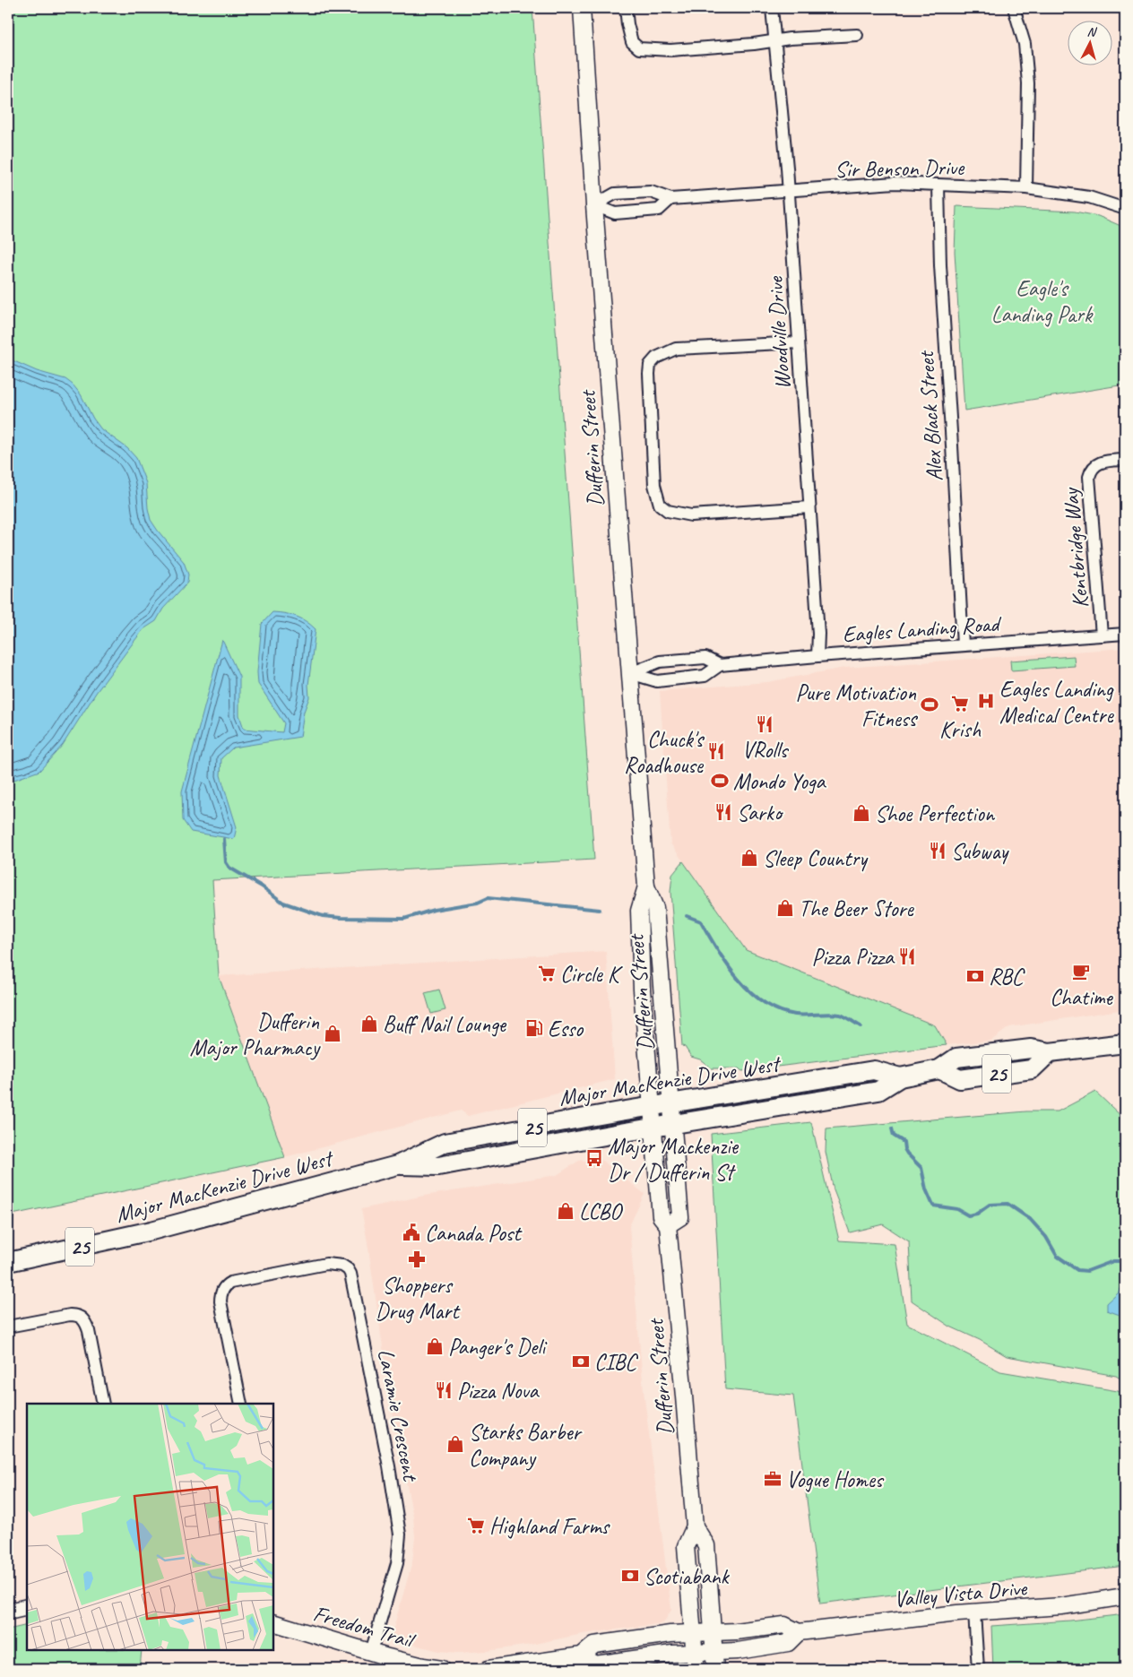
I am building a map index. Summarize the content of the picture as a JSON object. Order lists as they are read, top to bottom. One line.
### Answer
{"streets":{"main road":["Dufferin Street","25","Major MacKenzie Drive West","Valley Vista Drive","Freedom Trail"],"street":["Sir Benson Drive","Woodville Drive","Alex Black Street","Kentbridge Way","Eagles Landing Road","Laramie Crescent"]},"crossings":[["Sir Benson Drive","Woodville Drive"],["Sir Benson Drive","Alex Black Street"],["Sir Benson Drive","Dufferin Street"],["Woodville Drive","Eagles Landing Road"],["Alex Black Street","Eagles Landing Road"],["Dufferin Street","Eagles Landing Road"],["Dufferin Street","Major MacKenzie Drive West"],["Dufferin Street","Valley Vista Drive"],["Kentbridge Way","Eagles Landing Road"],["Laramie Crescent","Freedom Trail"]],"parks":["Eagle's Landing Park"],"places":{"hospital":["Eagles Landing Medical Centre"],"supermarket":["Krish","Circle K","Highland Farms"],"sports":["Pure Motivation Fitness","Mondo Yoga"],"restaurant":["VRolls","Chuck's Roadhouse","Sarko","Subway","Pizza Pizza","Pizza Nova"],"shop":["Shoe Perfection","Sleep Country","The Beer Store","Buff Nail Lounge","Dufferin Major Pharmacy","LCBO","Panger's Deli","Starks Barber Company"],"cafe":["Chatime"],"bank":["RBC","CIBC","Scotiabank"],"fuel station":["Esso"],"bus stop":["Major Mackenzie Dr / Dufferin St"],"public building":["Canada Post"],"pharmacy":["Shoppers Drug Mart"],"office":["Vogue Homes"]},"north":"top"}
